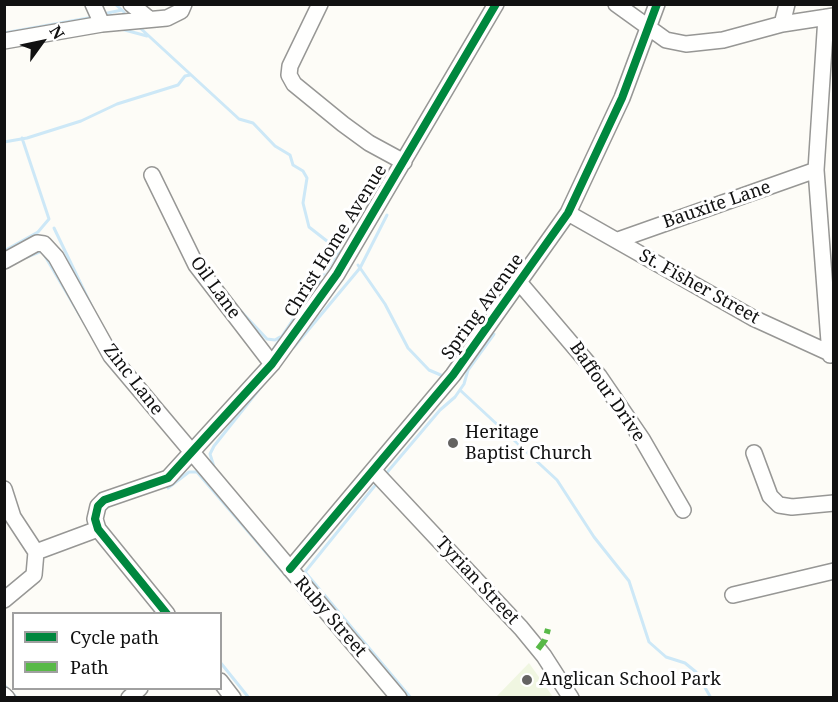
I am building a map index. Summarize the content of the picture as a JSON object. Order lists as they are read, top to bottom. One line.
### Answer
{"streets":{"street":["Bauxite Lane","Christ Home Avenue","St. Fisher Street","Oil Lane","Spring Avenue","Zinc Lane","Baffour Drive","Tyrian Street","Ruby Street"]},"crossings":[["Bauxite Lane","St. Fisher Street"],["Christ Home Avenue","Oil Lane"],["Christ Home Avenue","Zinc Lane"],["Christ Home Avenue","Ruby Street"],["St. Fisher Street","Spring Avenue"],["Spring Avenue","Baffour Drive"],["Spring Avenue","Tyrian Street"],["Spring Avenue","Ruby Street"],["Zinc Lane","Ruby Street"]],"places":["Heritage Baptist Church","Anglican School Park"],"legend":["Cycle path","Path"],"north":"top right"}
